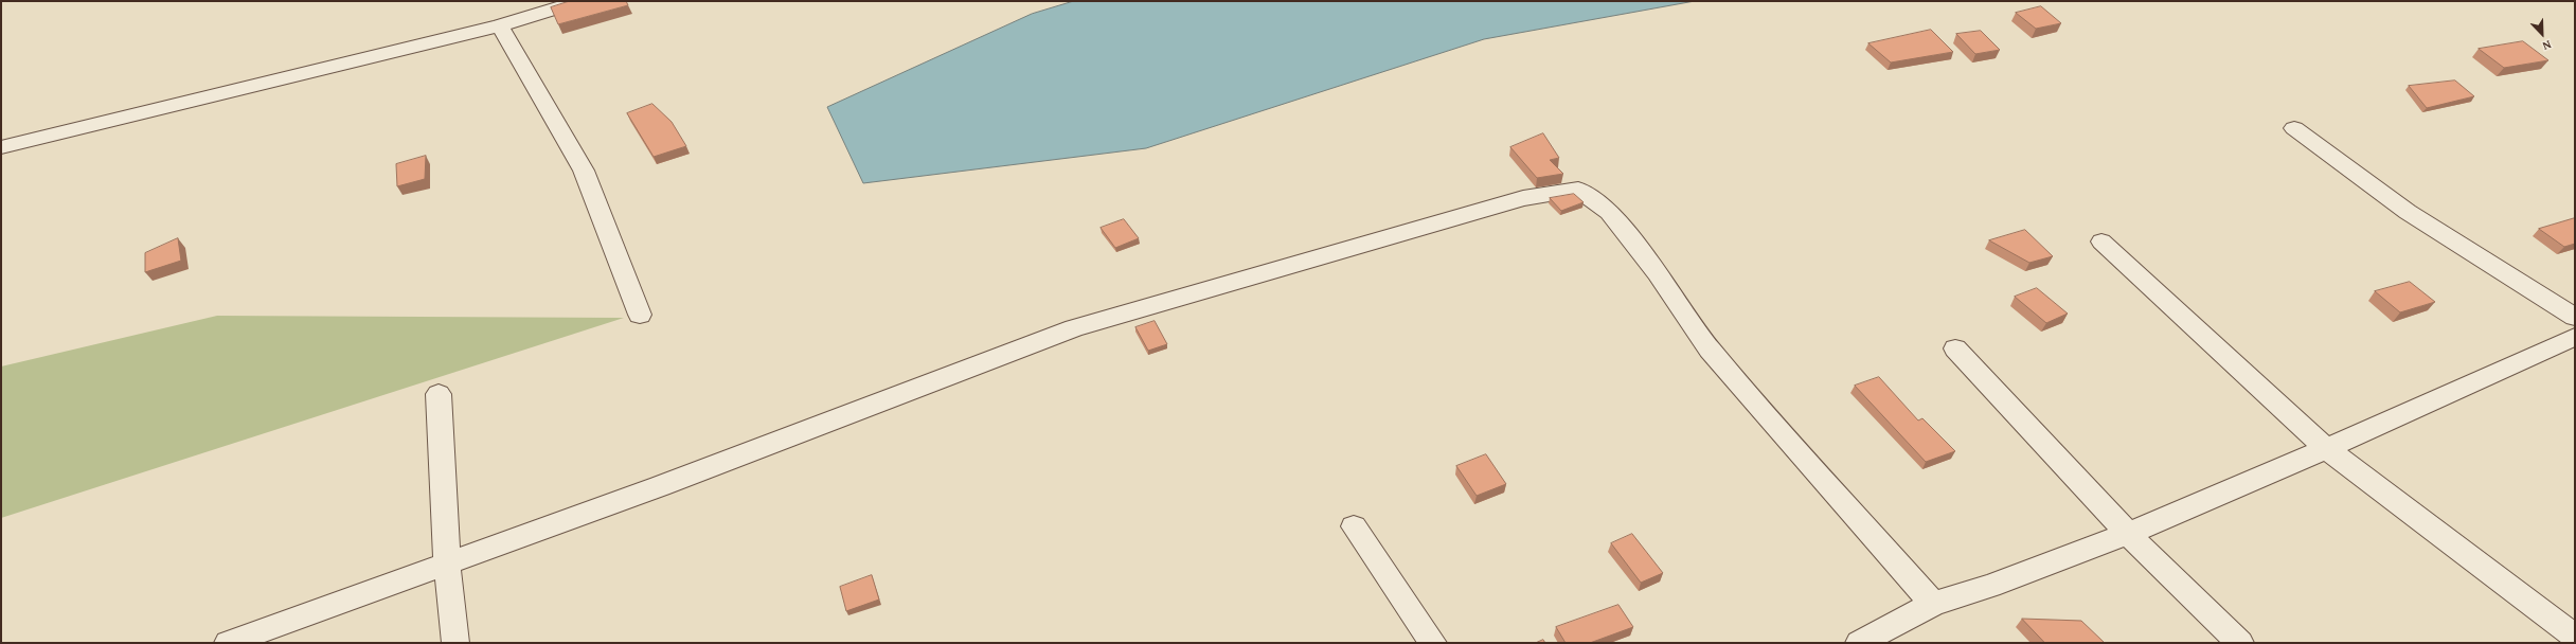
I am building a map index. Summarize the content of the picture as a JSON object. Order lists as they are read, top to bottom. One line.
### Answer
{"north":"bottom right"}
